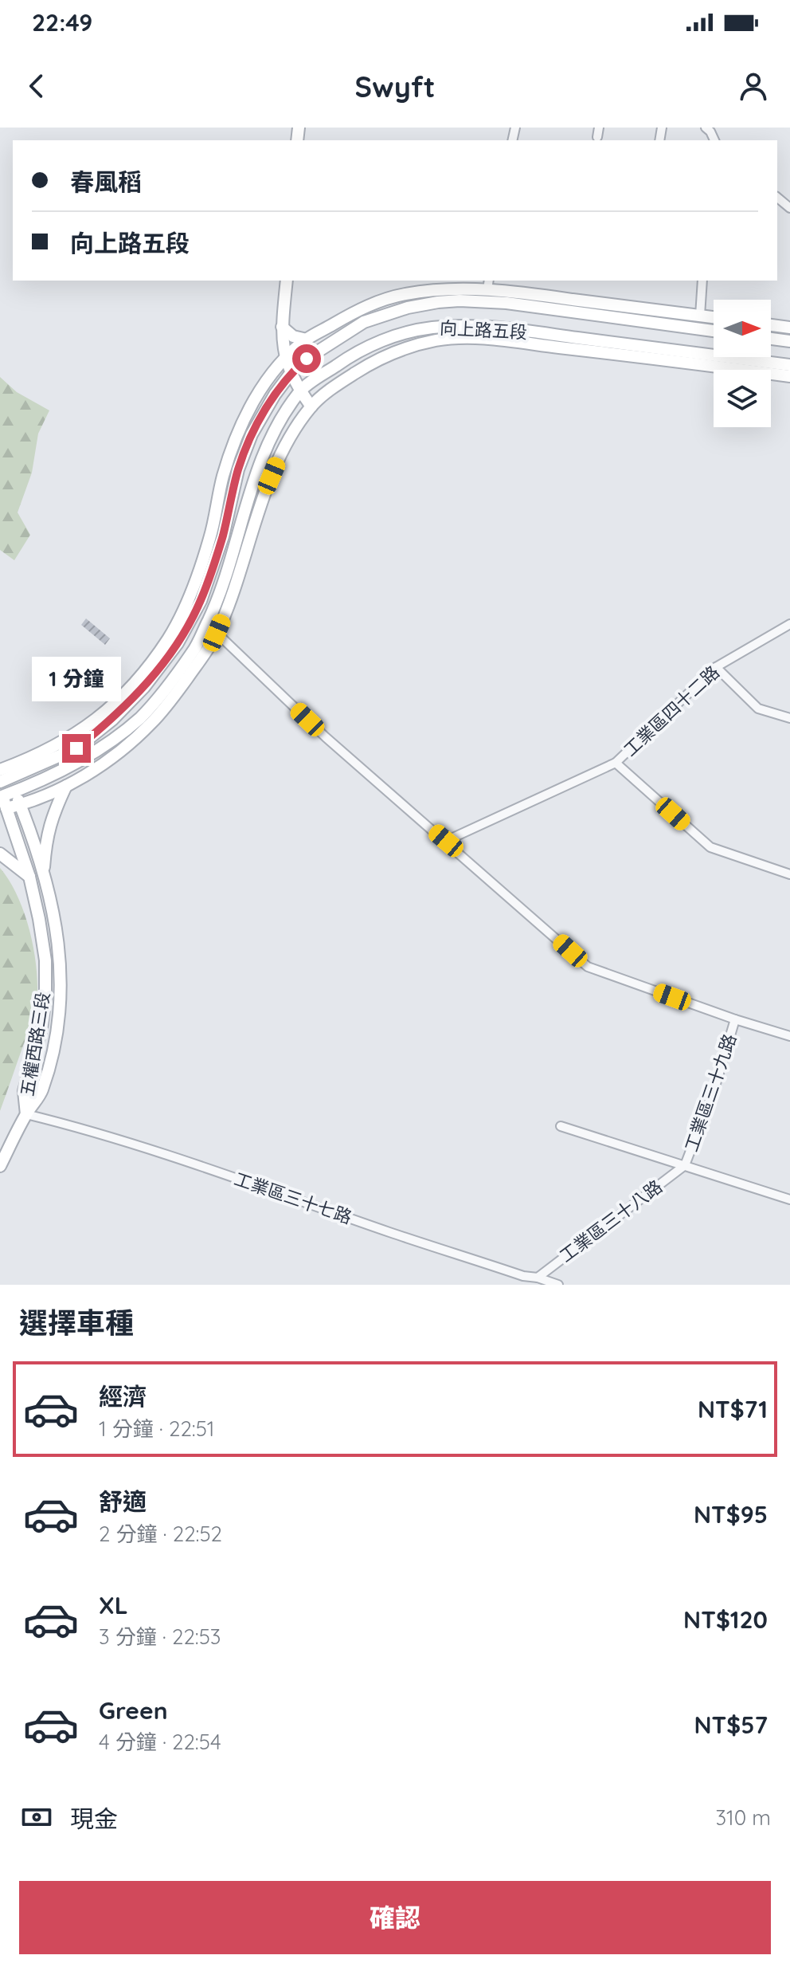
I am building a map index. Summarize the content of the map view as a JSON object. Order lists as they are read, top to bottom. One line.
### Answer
{"streets":{"main road":["向上路五段","五權西路三段"],"street":["工業區四十二路","工業區三十九路","工業區三十七路","工業區三十八路"]},"crossings":[["向上路五段","五權西路三段"],["向上路五段","工業區三十九路"],["工業區四十二路","工業區三十九路"],["五權西路三段","工業區三十七路"],["工業區三十九路","工業區三十八路"],["工業區三十七路","工業區三十八路"]],"north":"right","page":{"status":"22:49","header":"Swyft","banner":["春風稻","向上路五段"],"bubble":"1 分鐘","heading":"選擇車種","list":[{"name":"經濟","note":"1 分鐘 · 22:51","value":"NT$71"},{"name":"舒適","note":"2 分鐘 · 22:52","value":"NT$95"},{"name":"XL","note":"3 分鐘 · 22:53","value":"NT$120"},{"name":"Green","note":"4 分鐘 · 22:54","value":"NT$57"}],"pay":["現金","310 m"],"buttons":"確認"}}
